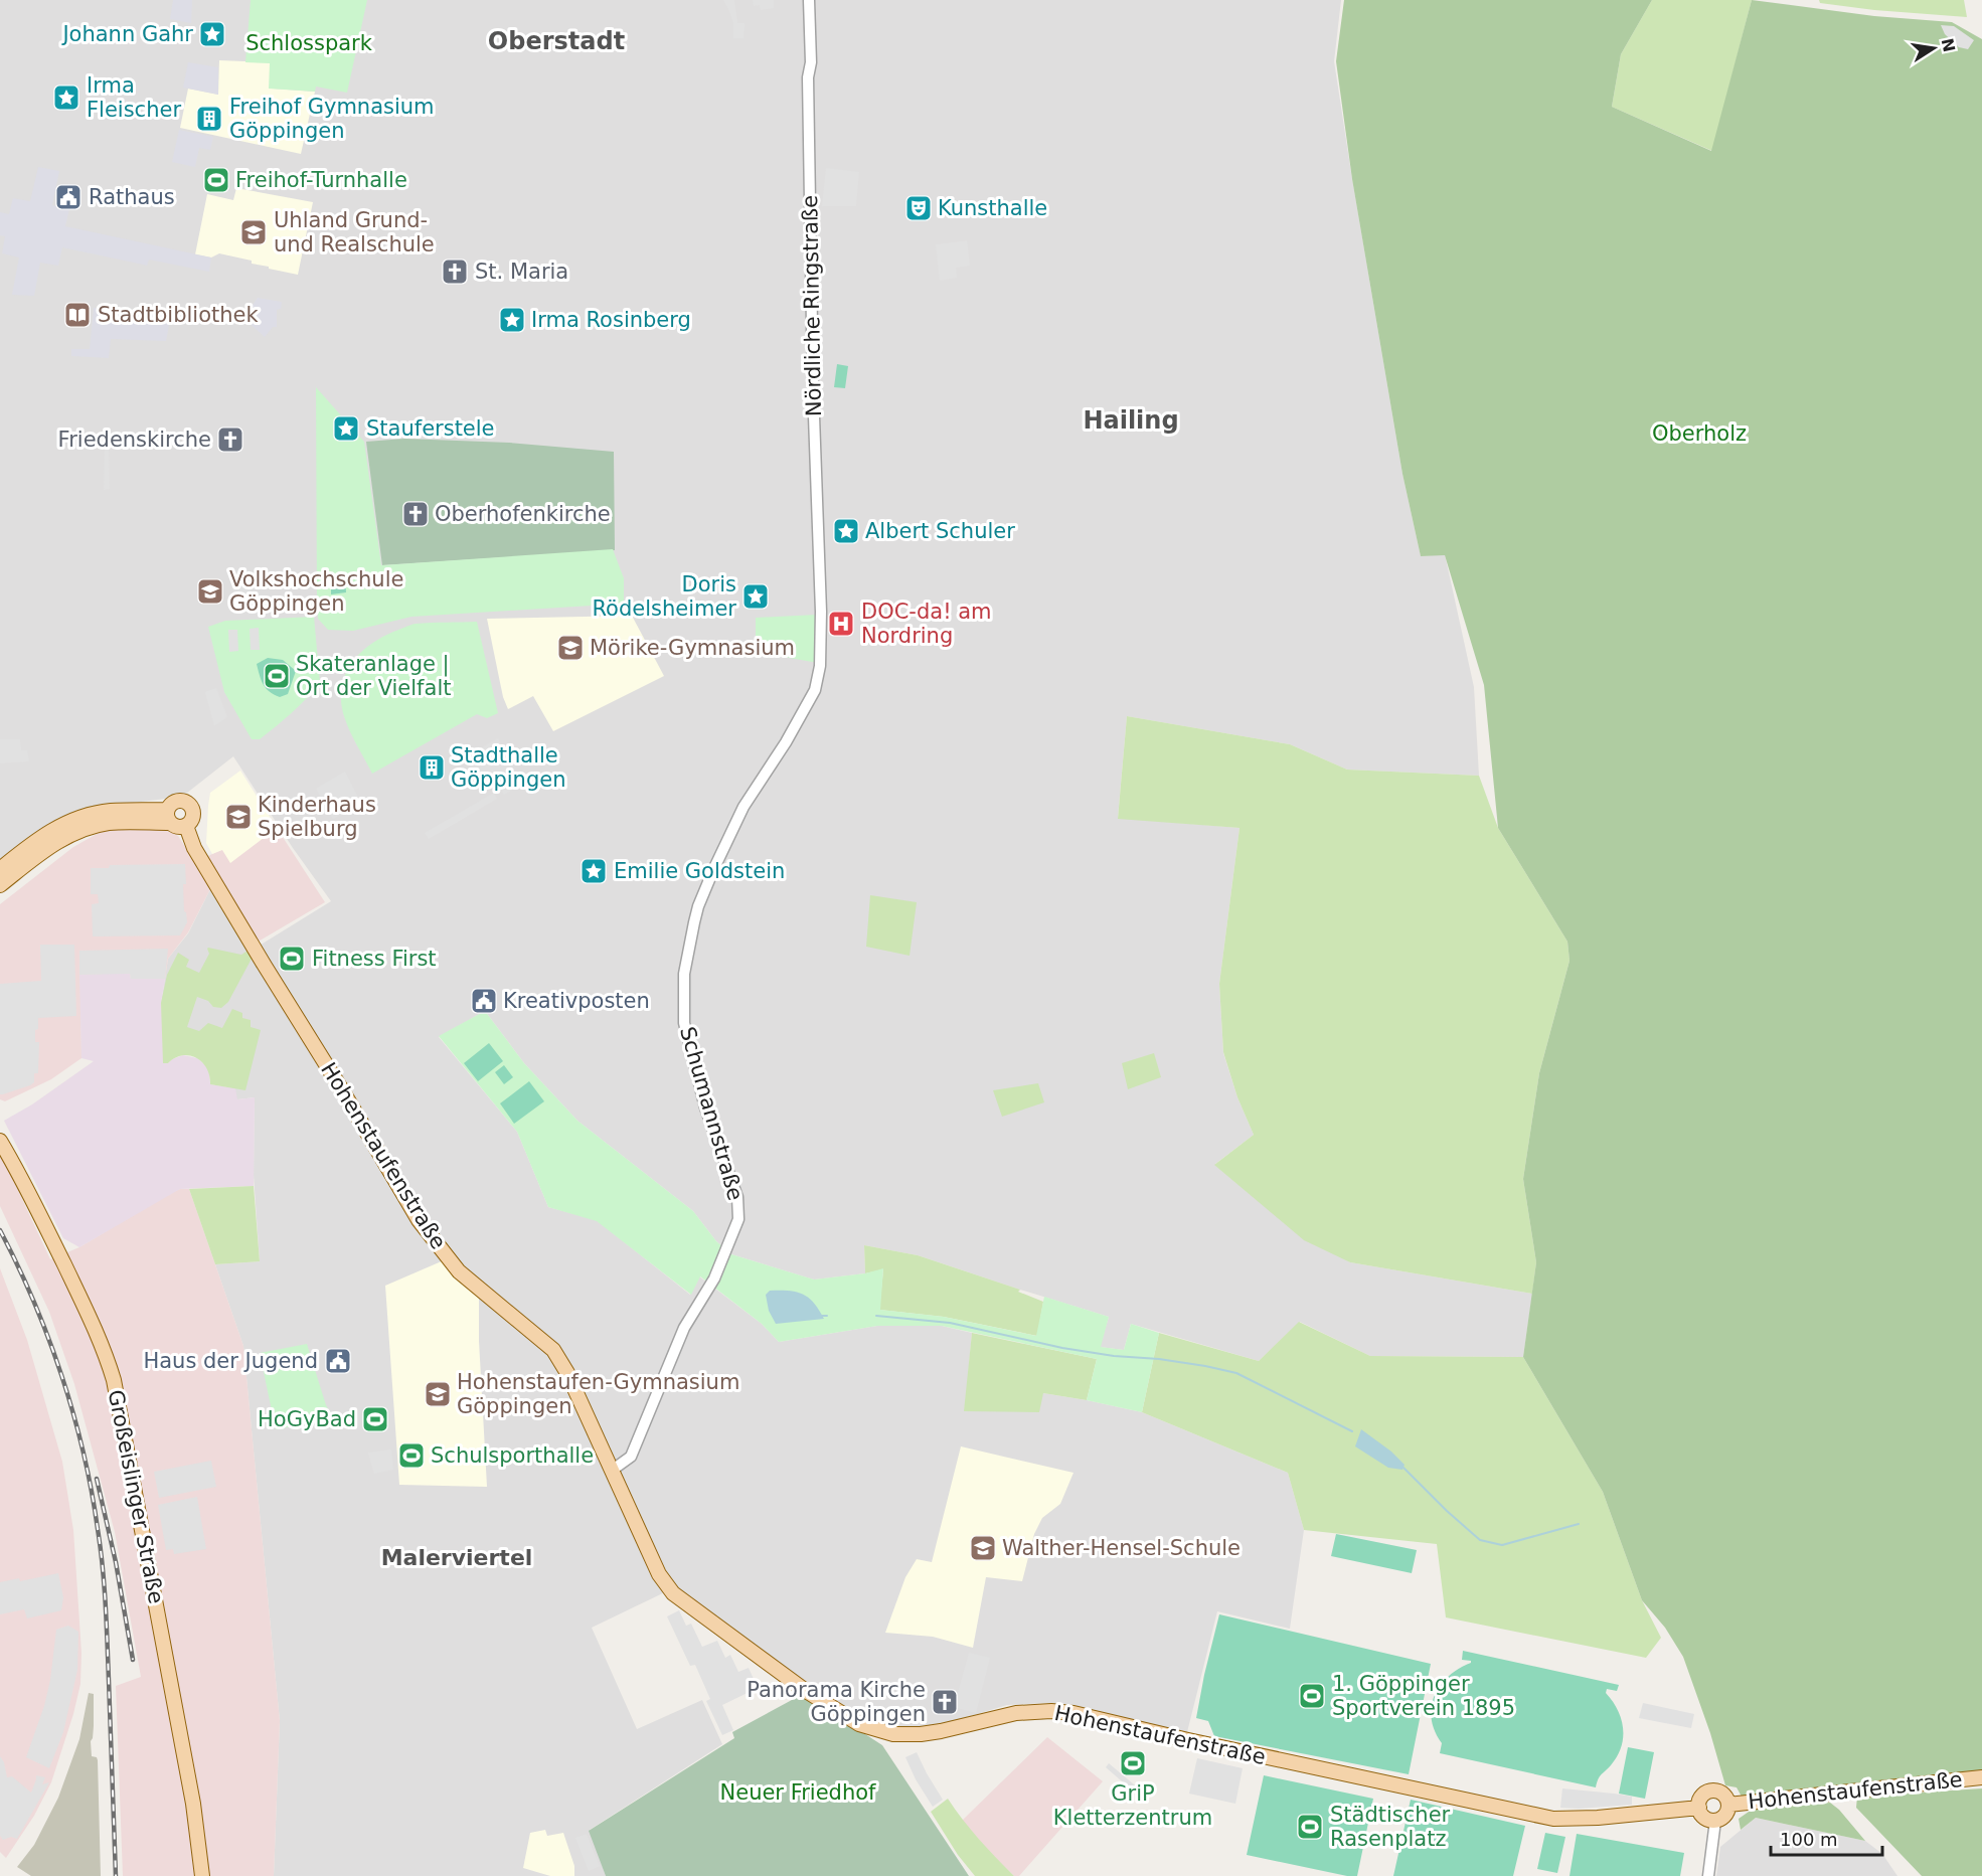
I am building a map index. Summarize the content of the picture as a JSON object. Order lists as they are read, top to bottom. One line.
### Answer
{"streets":{"main road":["Hohenstaufenstraße","Großeislinger Straße"],"street":["Nördliche Ringstraße","Schumannstraße"]},"crossings":[["Nördliche Ringstraße","Schumannstraße"],["Schumannstraße","Hohenstaufenstraße"]],"districts":["Oberstadt","Hailing","Malerviertel"],"parks":["Schlosspark","Oberholz","Neuer Friedhof"],"places":{"place":["Johann Gahr","Irma Fleischer","Irma Rosinberg","Stauferstele","Albert Schuler","Doris Rödelsheimer","Emilie Goldstein"],"building":["Freihof Gymnasium Göppingen","Stadthalle Göppingen"],"sports":["Freihof-Turnhalle","Skateranlage | Ort der Vielfalt","Fitness First","HoGyBad","Schulsporthalle","1. Göppinger Sportverein 1895","GriP Kletterzentrum","Städtischer Rasenplatz"],"public building":["Rathaus","Kreativposten","Haus der Jugend"],"theatre":["Kunsthalle"],"school or university":["Uhland Grund- und Realschule","Volkshochschule Göppingen","Mörike-Gymnasium","Kinderhaus Spielburg","Hohenstaufen-Gymnasium Göppingen","Walther-Hensel-Schule"],"church":["St. Maria","Friedenskirche","Oberhofenkirche","Panorama Kirche Göppingen"],"library":["Stadtbibliothek"],"hospital":["DOC-da! am Nordring"]},"scale_bar":"100 m","north":"right"}
